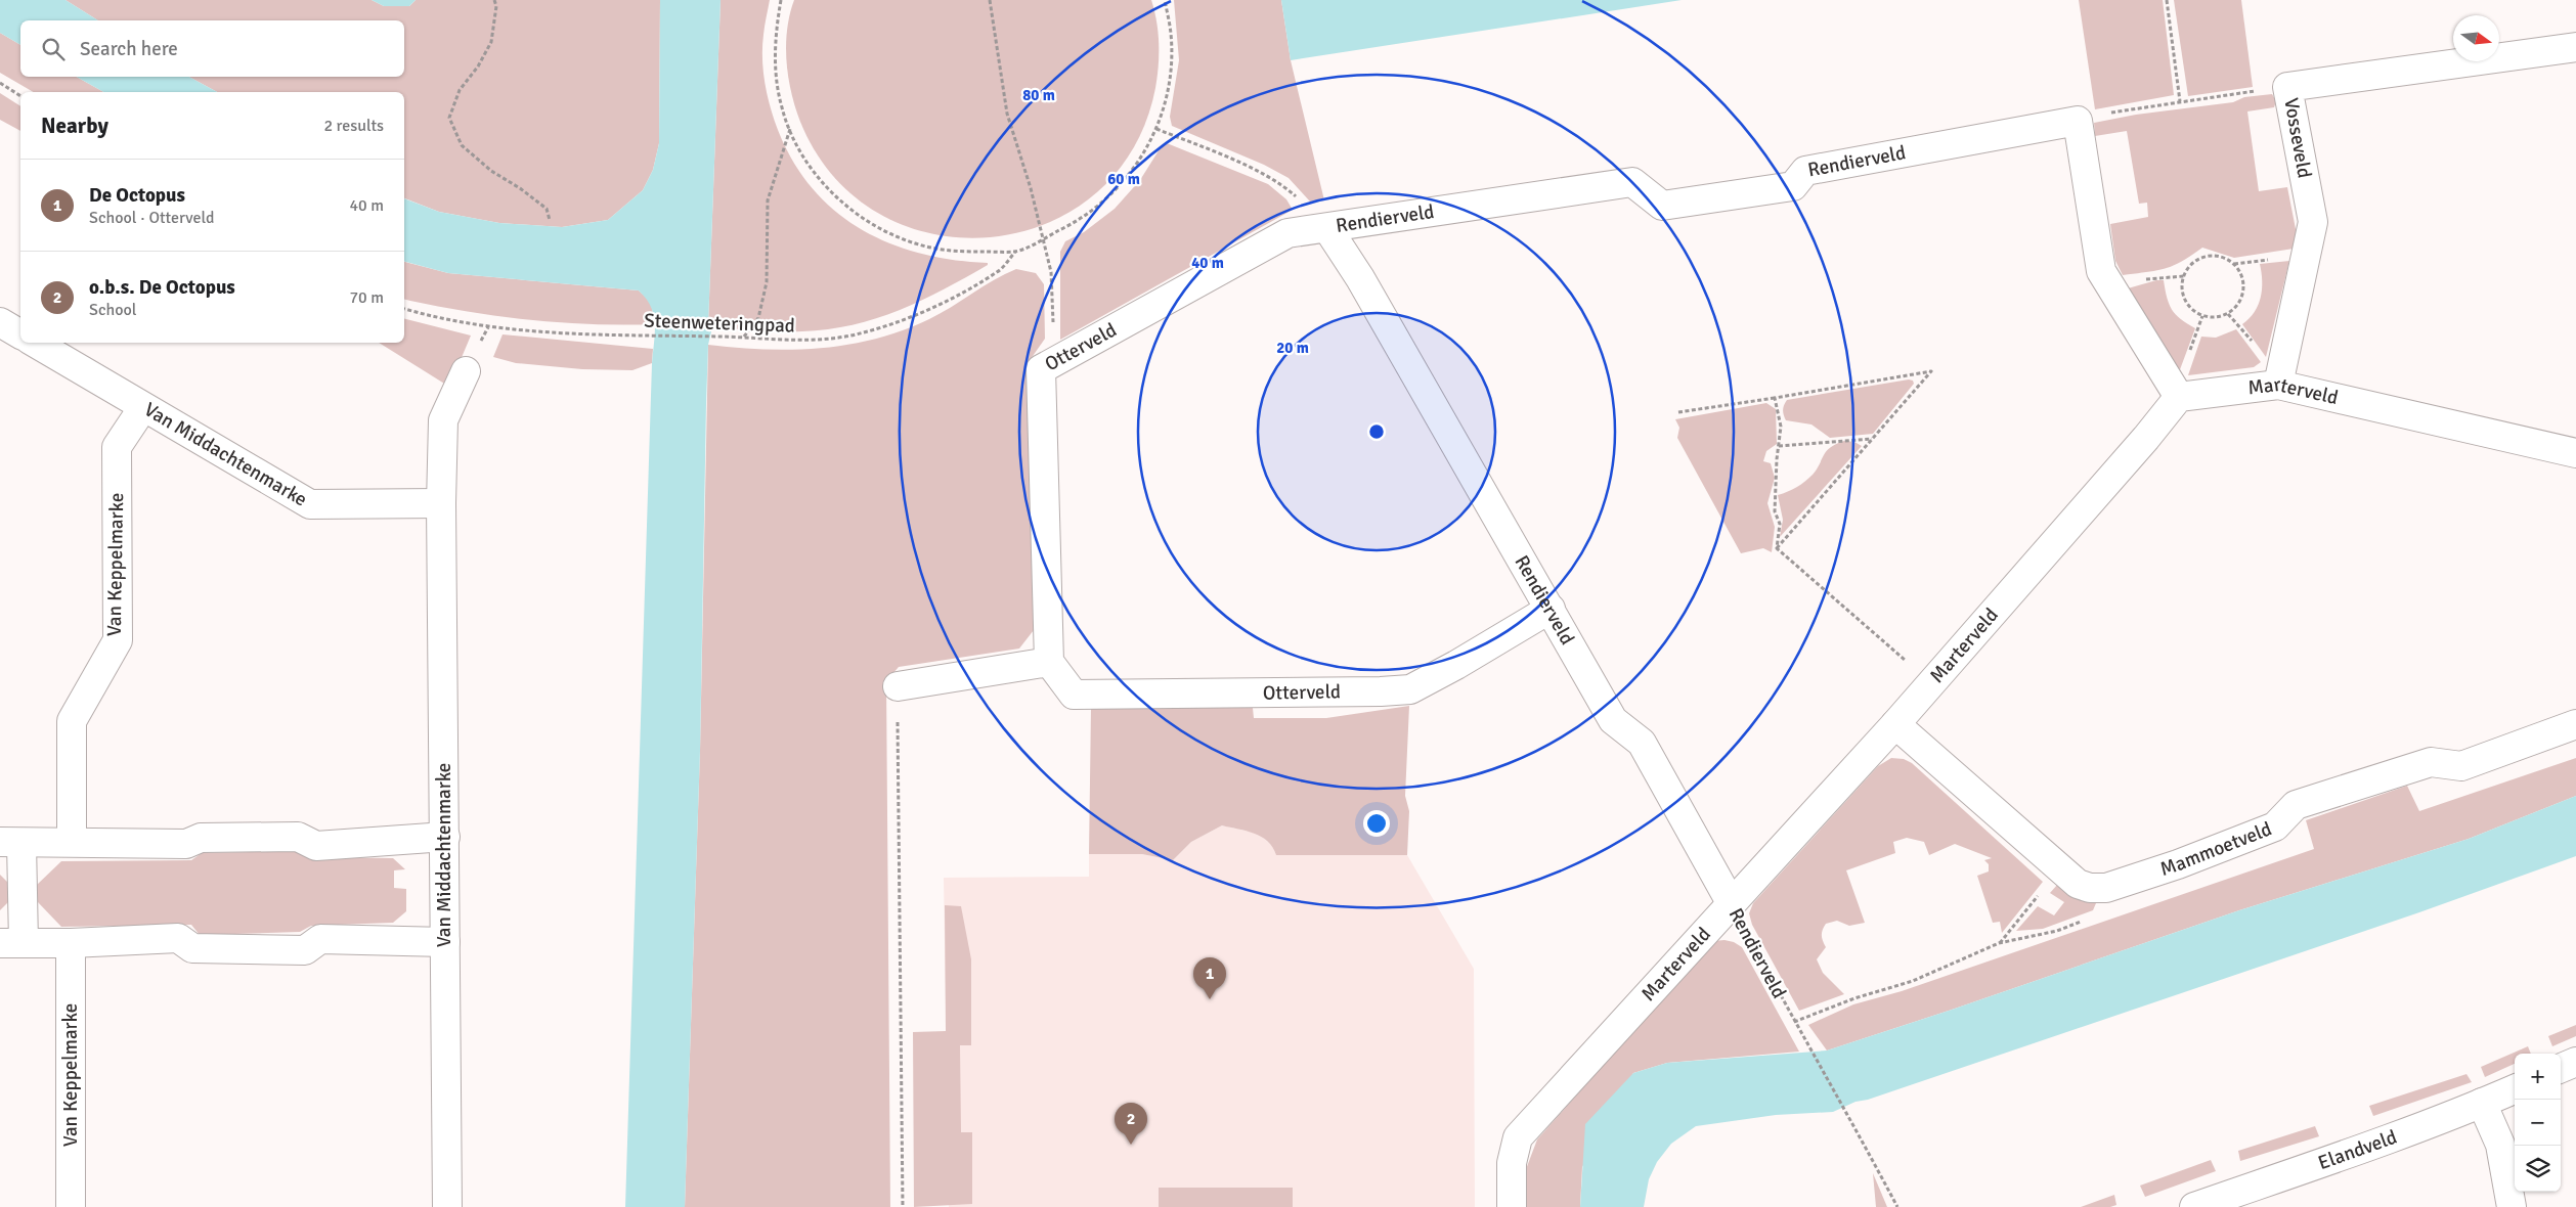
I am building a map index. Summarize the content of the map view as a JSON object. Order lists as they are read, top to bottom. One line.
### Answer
{"streets":{"street":["Vosseveld","Rendierveld","Otterveld","Marterveld","Van Middachtenmarke","Van Keppelmarke","Mammoetveld","Elandveld"],"path":["Steenweteringpad"]},"crossings":[["Vosseveld","Marterveld"],["Rendierveld","Otterveld"],["Rendierveld","Marterveld"],["Marterveld","Mammoetveld"],["Van Middachtenmarke","Van Keppelmarke"]],"north":"right","page":{"search":"Search here","heading":["Nearby","2 results"],"list":[{"mark":"1","name":"De Octopus","note":"School · Otterveld","value":"40 m"},{"mark":"2","name":"o.b.s. De Octopus","note":"School","value":"70 m"}],"pins":["1","2"],"map_buttons":["+","−"]},"rings":["80 m","60 m","40 m","20 m"]}
